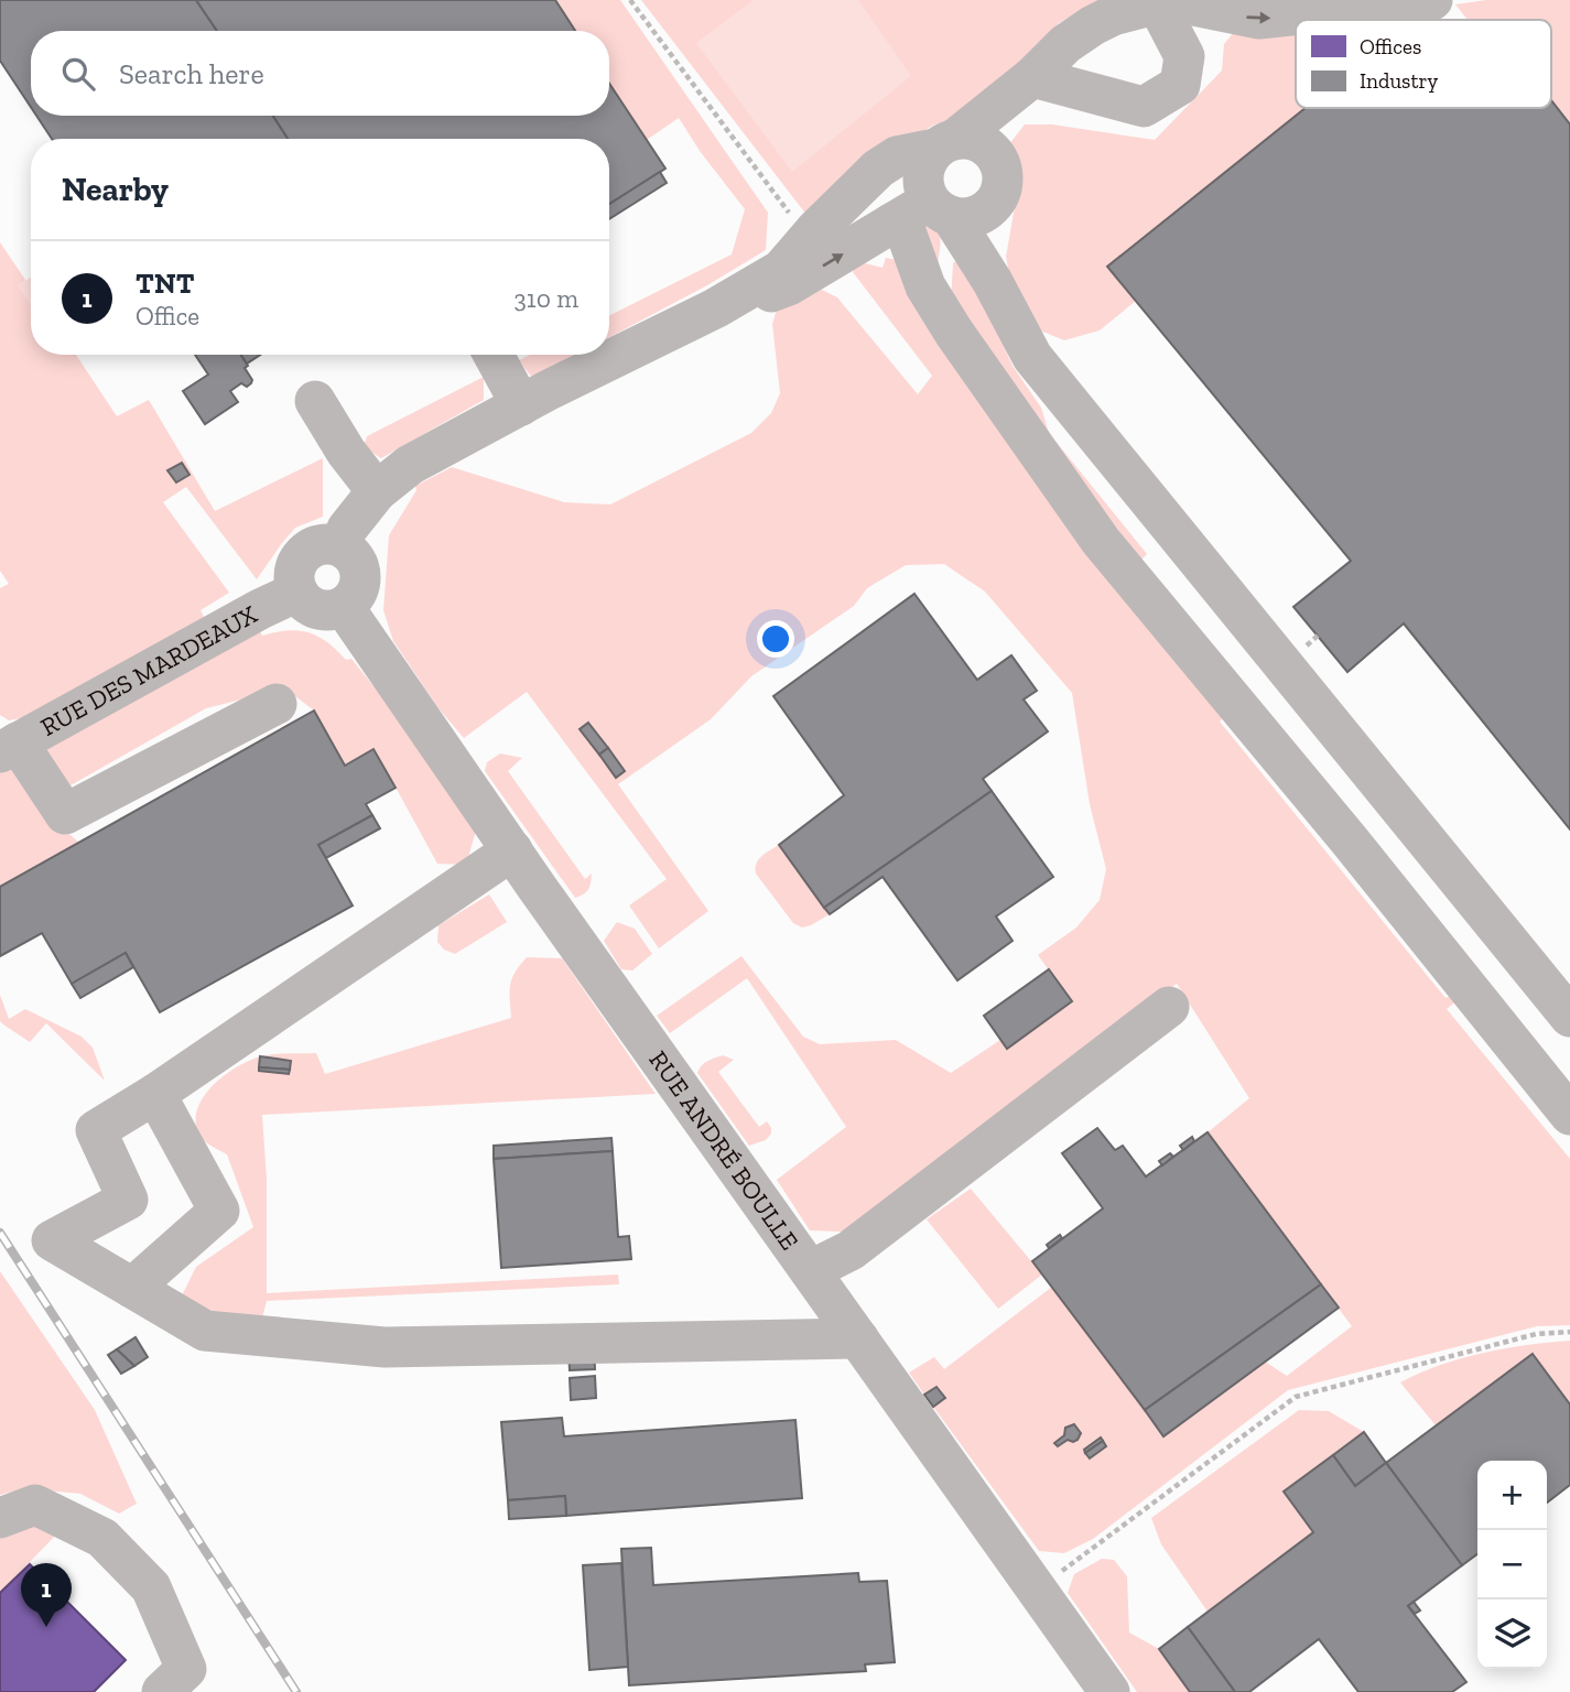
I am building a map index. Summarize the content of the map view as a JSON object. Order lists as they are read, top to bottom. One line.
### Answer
{"streets":{"street":["RUE DES MARDEAUX","RUE ANDRÉ BOULLE"]},"crossings":[["RUE DES MARDEAUX","RUE ANDRÉ BOULLE"]],"legend":["Offices","Industry"],"page":{"search":"Search here","heading":"Nearby","list":[{"mark":"1","name":"TNT","note":"Office","value":"310 m"}],"map_buttons":["+","−"],"pins":"1"}}
